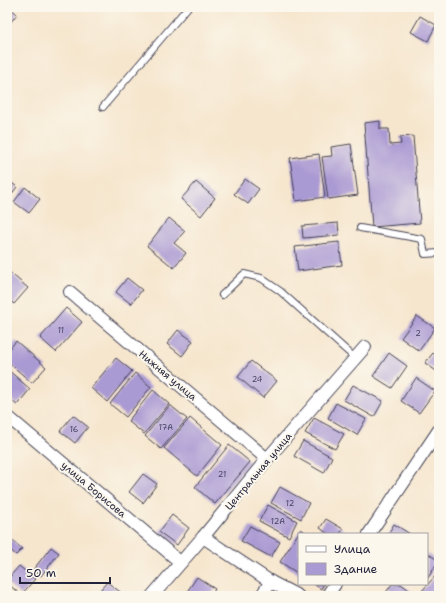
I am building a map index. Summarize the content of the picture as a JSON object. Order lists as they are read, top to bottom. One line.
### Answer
{"streets":{"street":["Нижняя улица","Центральная улица","улица Борисова"]},"crossings":[["Нижняя улица","Центральная улица"],["Центральная улица","улица Борисова"]],"house_numbers":["11","2","24","17А","16","21","12","12А"],"legend":["Улица","Здание"],"scale_bar":"50 m"}
